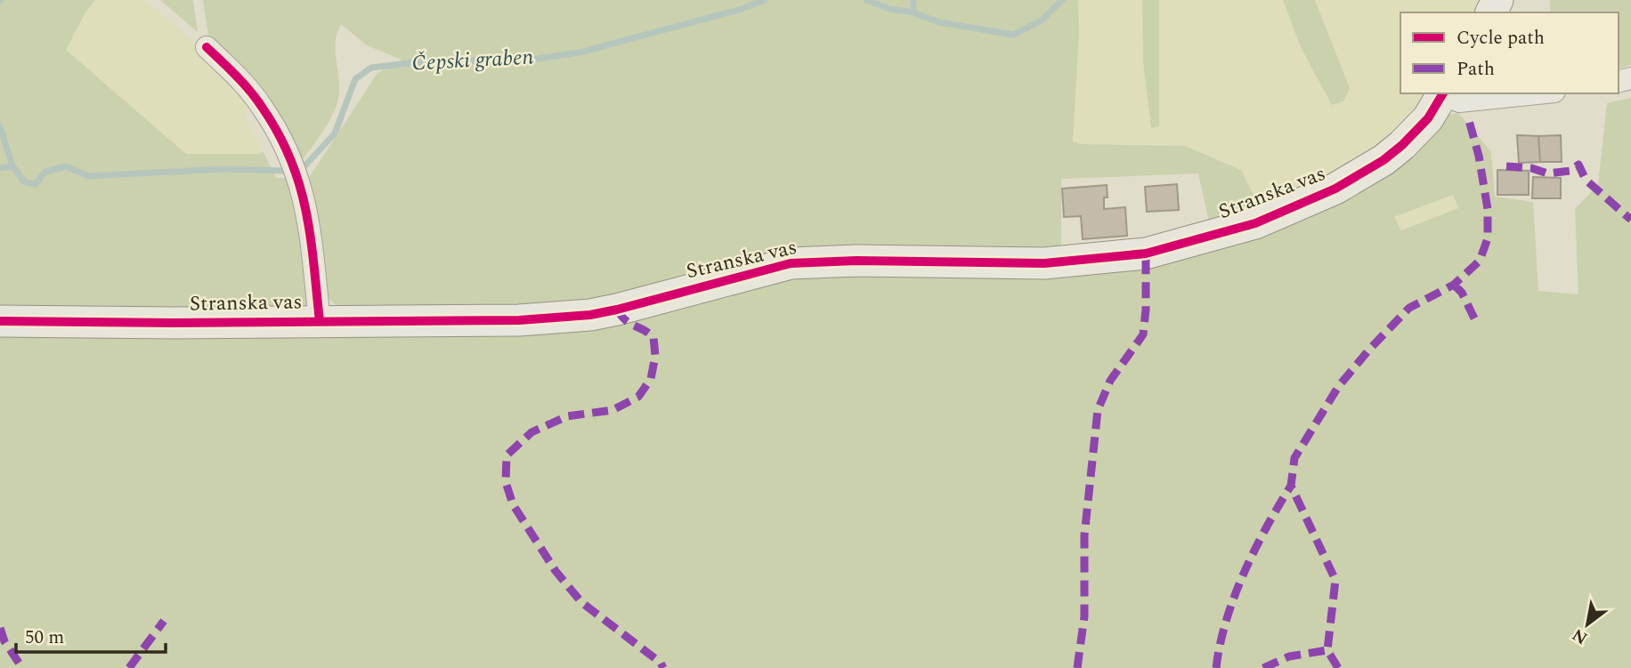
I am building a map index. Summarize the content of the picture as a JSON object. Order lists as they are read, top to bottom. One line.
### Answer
{"streets":{"street":["Stranska vas"]},"water":["Čepski graben"],"legend":["Cycle path","Path"],"scale_bar":"50 m","north":"bottom left"}
